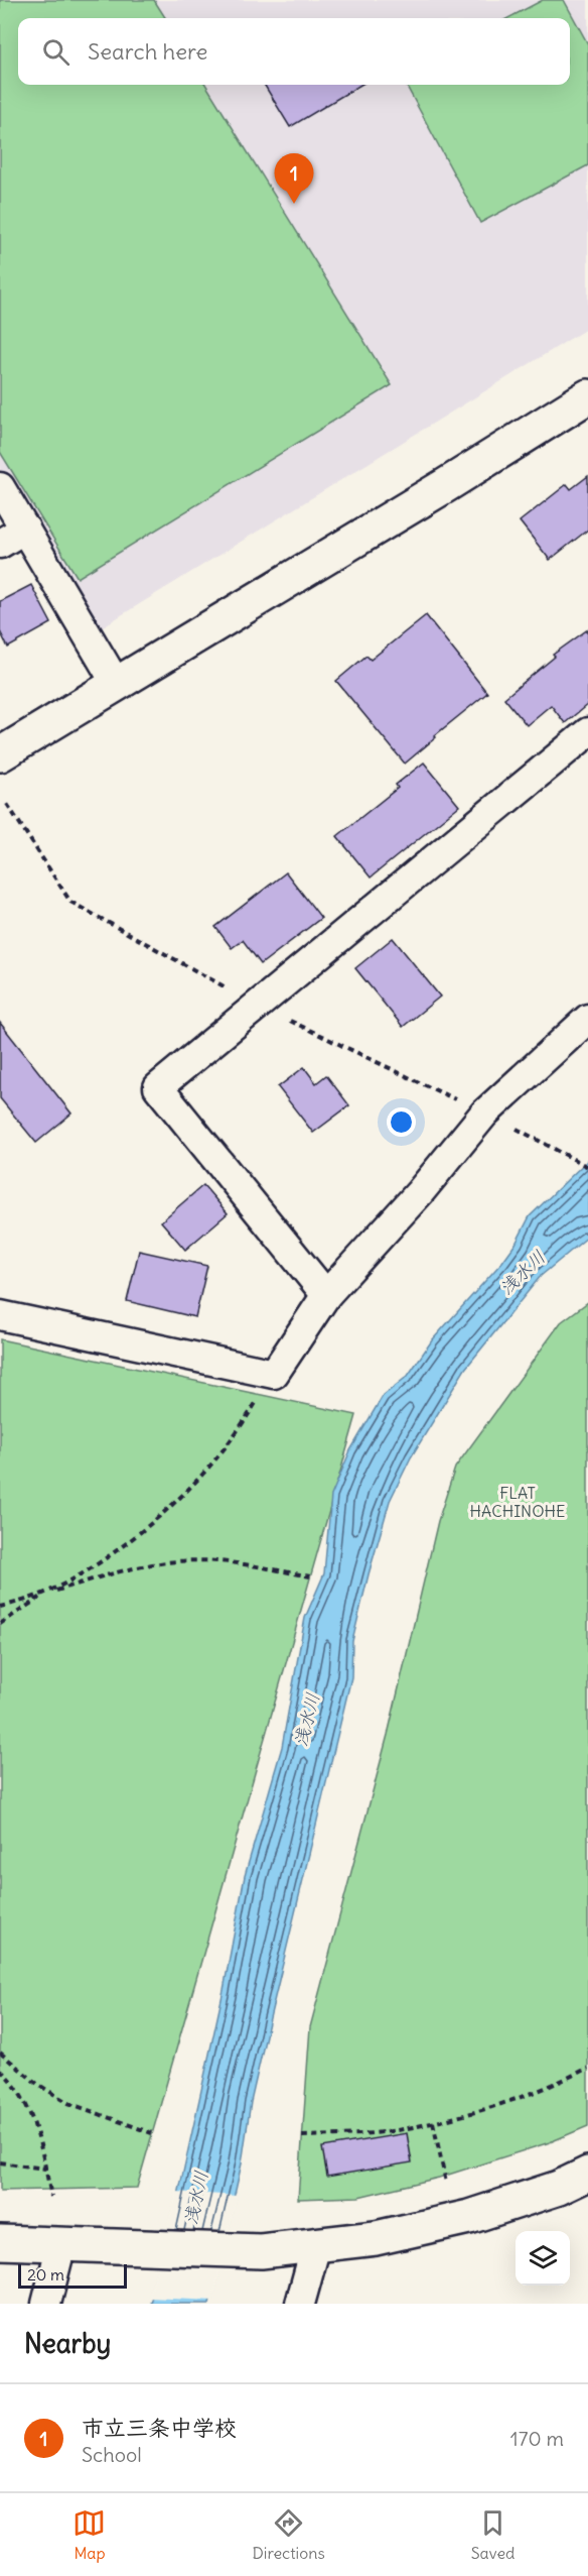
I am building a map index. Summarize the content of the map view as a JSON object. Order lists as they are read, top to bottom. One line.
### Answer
{"water":["浅水川"],"parks":["FLAT HACHINOHE"],"scale_bar":"20 m","page":{"search":"Search here","pins":"1","scale":"20 m","heading":"Nearby","list":[{"mark":"1","name":"市立三条中学校","note":"School","value":"170 m"}],"nav":["Map","Directions","Saved"]}}
